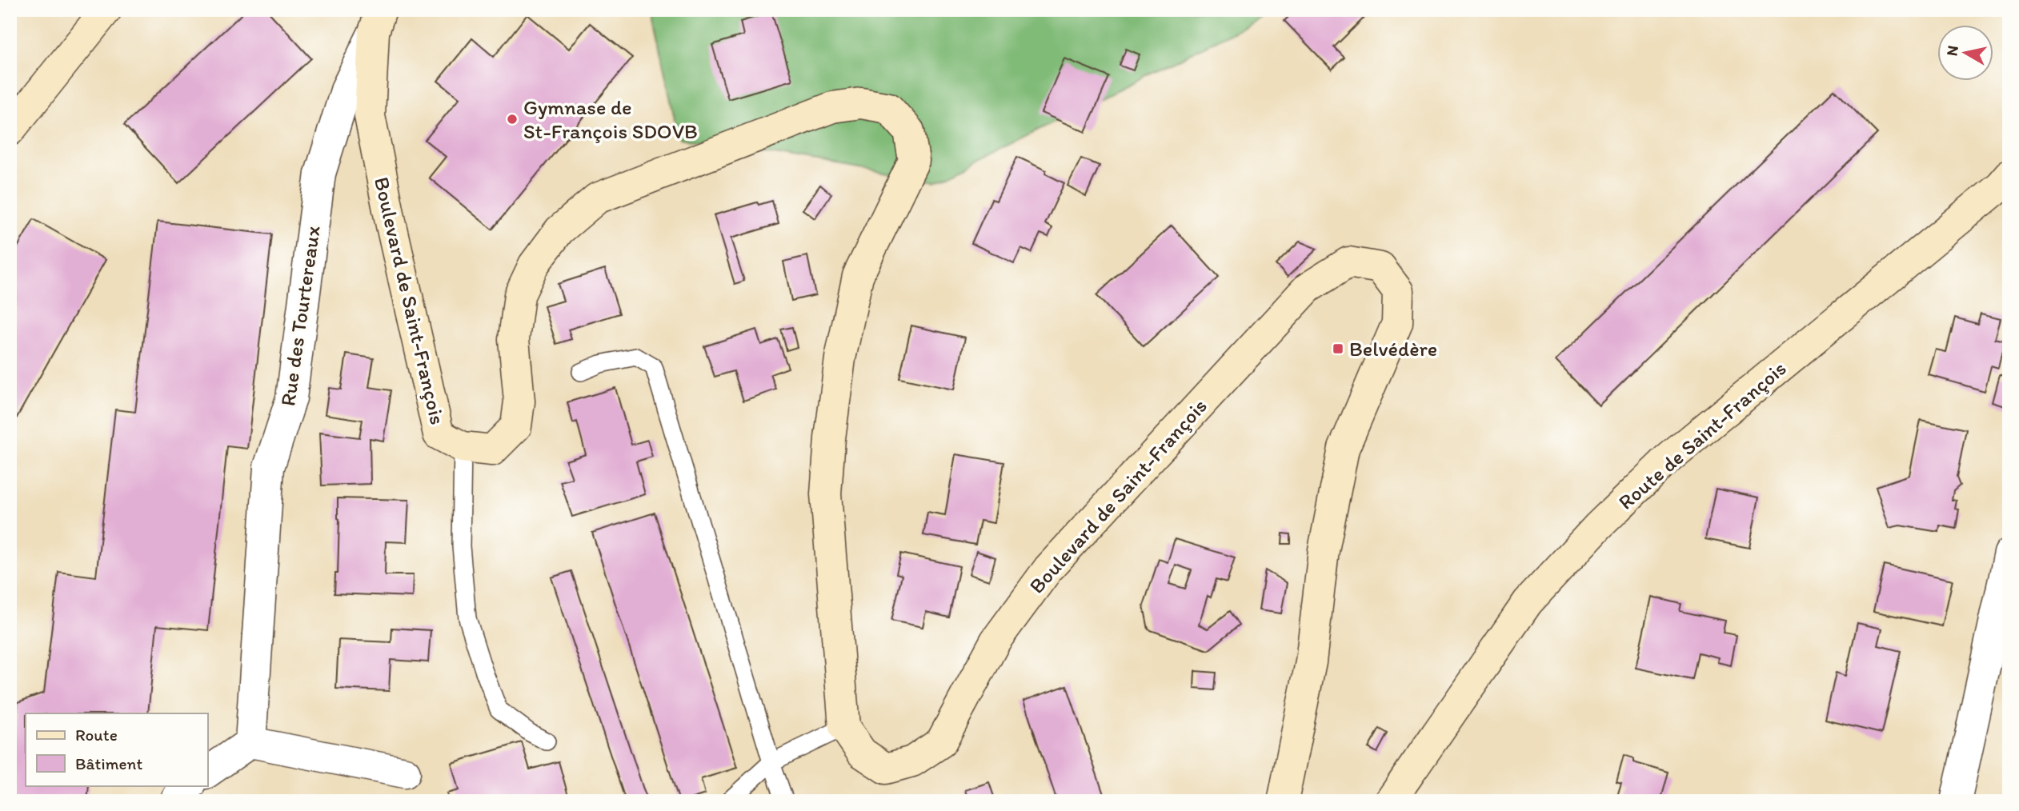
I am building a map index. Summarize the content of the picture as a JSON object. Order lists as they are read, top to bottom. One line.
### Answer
{"streets":{"main road":["Boulevard de Saint-François","Route de Saint-François"],"street":["Rue des Tourtereaux"]},"crossings":[["Boulevard de Saint-François","Rue des Tourtereaux"]],"places":{"other":["Gymnase de St-François SDOVB"],"transit":["Belvédère"]},"legend":["Route","Bâtiment"],"north":"left"}
